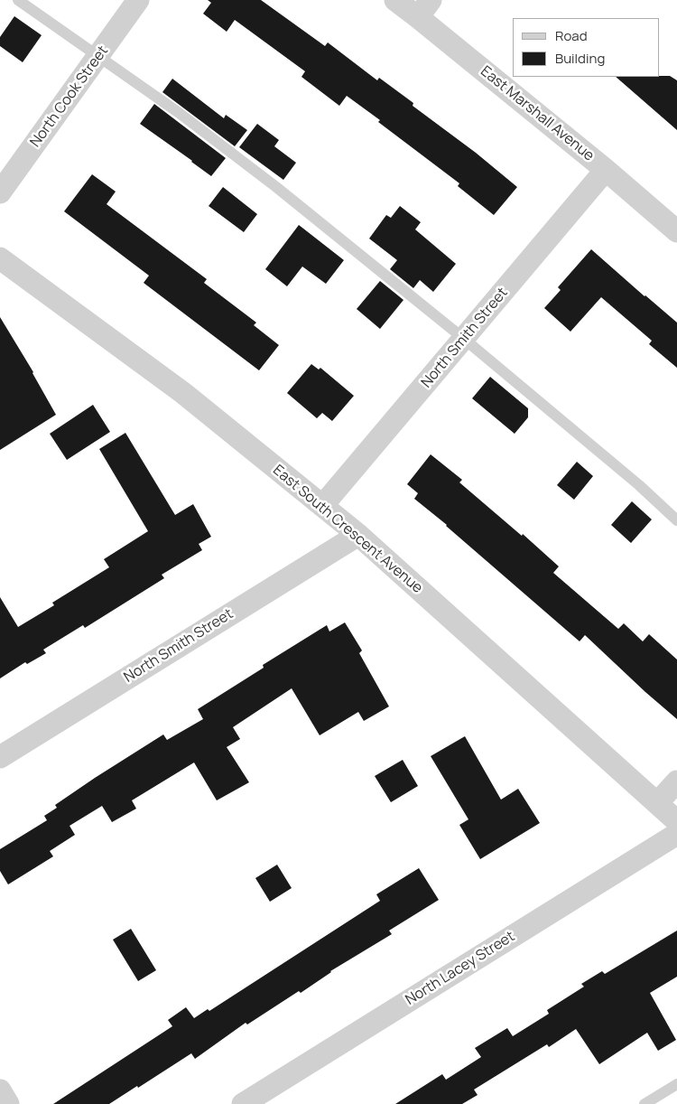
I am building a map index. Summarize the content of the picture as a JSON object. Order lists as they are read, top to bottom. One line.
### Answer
{"streets":{"street":["North Cook Street","East Marshall Avenue","North Smith Street","East South Crescent Avenue","North Lacey Street"]},"crossings":[["East Marshall Avenue","North Smith Street"],["North Smith Street","East South Crescent Avenue"]],"legend":["Road","Building"]}
